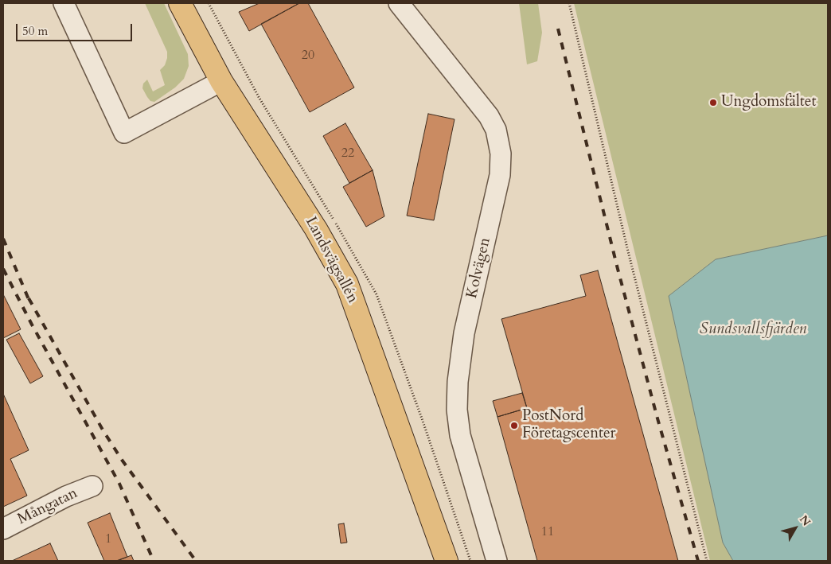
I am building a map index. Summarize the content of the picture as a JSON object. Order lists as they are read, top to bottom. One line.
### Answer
{"streets":{"main road":["Landsvägsallén"],"street":["Kolvägen","Mångatan"]},"water":["Sundsvallsfjärden"],"places":["Ungdomsfältet","PostNord Företagscenter"],"house_numbers":["20","22","11","1"],"scale_bar":"50 m","north":"top right"}
